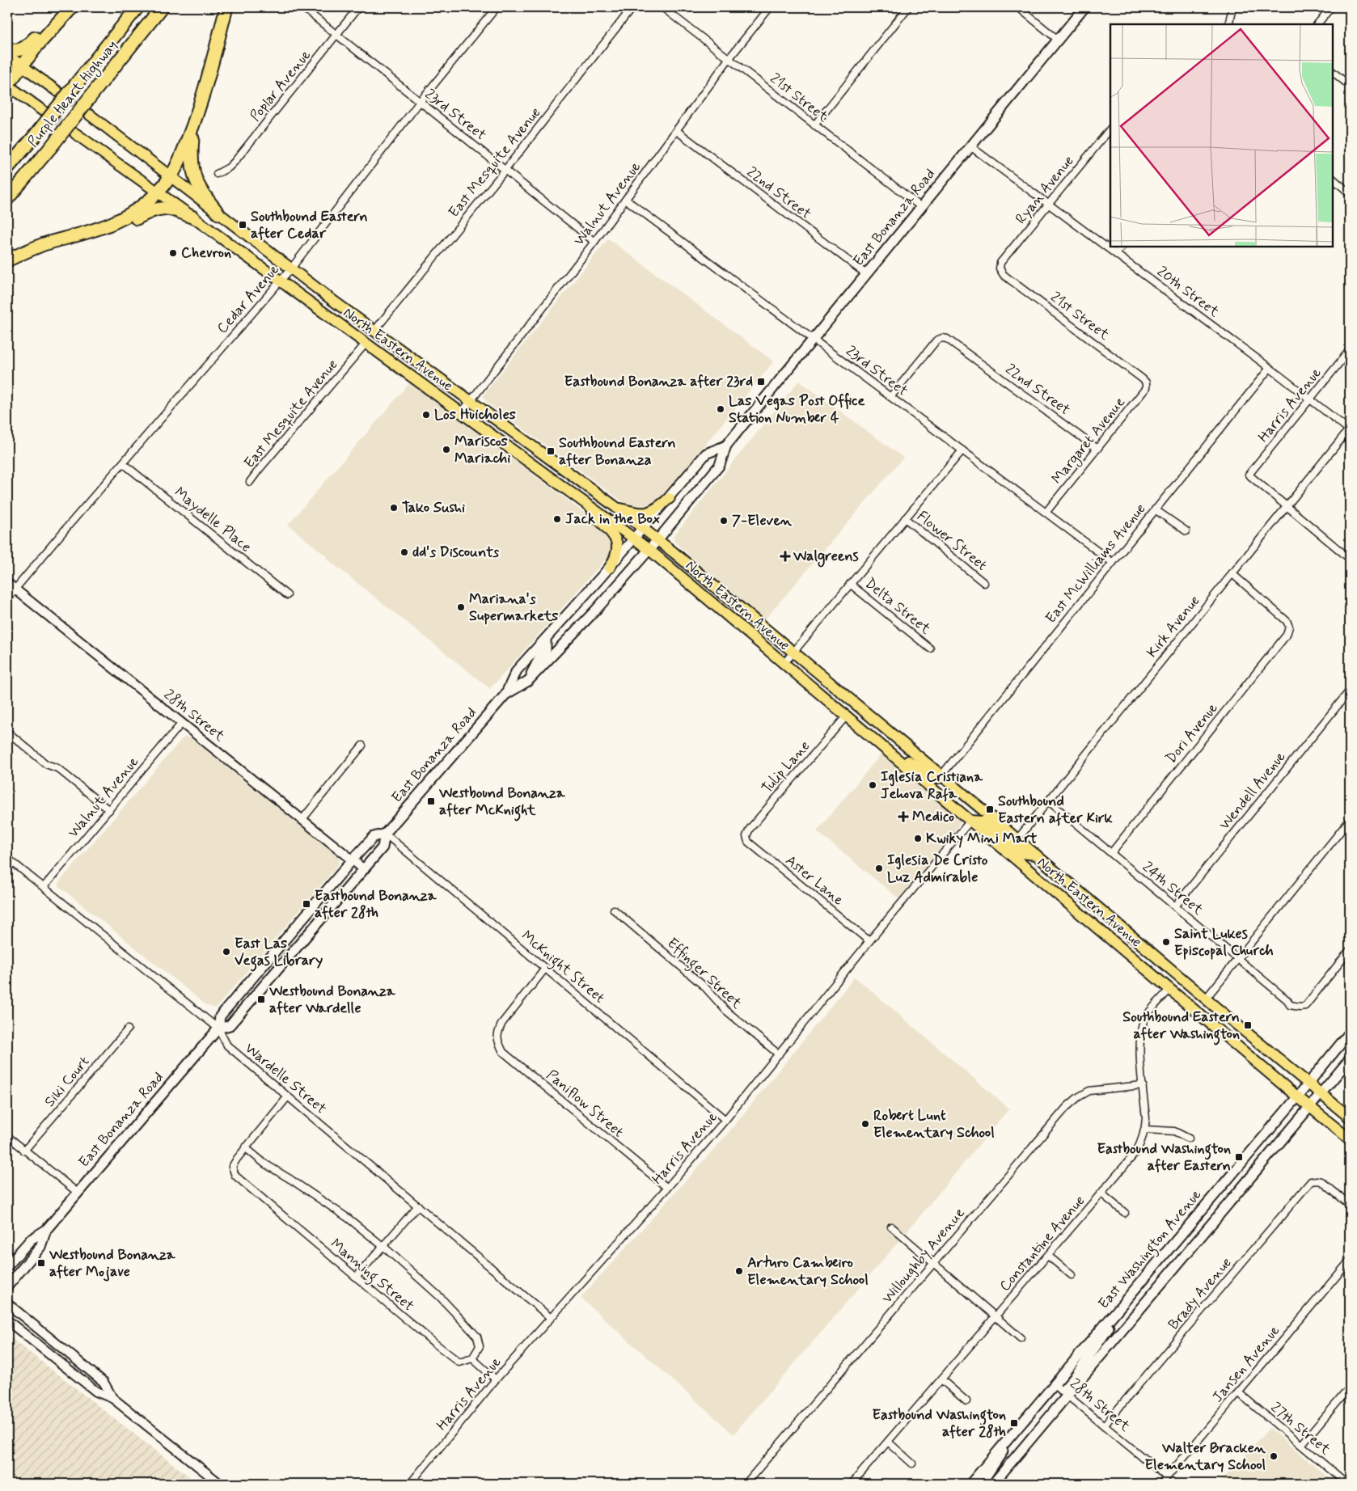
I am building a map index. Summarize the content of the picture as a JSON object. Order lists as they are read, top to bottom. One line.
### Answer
{"streets":{"highway":["Purple Heart Highway"],"main road":["East Bonanza Road","North Eastern Avenue","East Washington Avenue"],"street":["Poplar Avenue","21st Street","23rd Street","East Mesquite Avenue","Ryan Avenue","22nd Street","Walnut Avenue","20th Street","Cedar Avenue","Harris Avenue","Margaret Avenue","Maydelle Place","Flower Street","East McWilliams Avenue","Delta Street","Kirk Avenue","28th Street","Dori Avenue","Tulip Lane","Wendell Avenue","Aster Lane","24th Street","McKnight Street","Effinger Street","Wardelle Street","Siki Court","Paniflow Street","Constantine Avenue","Willoughby Avenue","Manning Street","Brady Avenue","Jansen Avenue","27th Street"]},"crossings":[["Poplar Avenue","23rd Street"],["21st Street","Ryan Avenue"],["21st Street","Walnut Avenue"],["21st Street","East Bonanza Road"],["21st Street","Margaret Avenue"],["23rd Street","East Mesquite Avenue"],["23rd Street","22nd Street"],["23rd Street","Walnut Avenue"],["23rd Street","East Bonanza Road"],["23rd Street","Cedar Avenue"],["23rd Street","Margaret Avenue"],["23rd Street","East McWilliams Avenue"],["East Mesquite Avenue","North Eastern Avenue"],["Ryan Avenue","20th Street"],["22nd Street","Walnut Avenue"],["22nd Street","East Bonanza Road"],["22nd Street","Margaret Avenue"],["Walnut Avenue","North Eastern Avenue"],["Walnut Avenue","28th Street"],["Walnut Avenue","Wardelle Street"],["East Bonanza Road","20th Street"],["East Bonanza Road","North Eastern Avenue"],["East Bonanza Road","28th Street"],["East Bonanza Road","McKnight Street"],["East Bonanza Road","Wardelle Street"],["20th Street","Harris Avenue"],["20th Street","East McWilliams Avenue"],["20th Street","Kirk Avenue"],["Cedar Avenue","North Eastern Avenue"],["Cedar Avenue","Maydelle Place"],["Cedar Avenue","28th Street"],["North Eastern Avenue","Harris Avenue"],["North Eastern Avenue","East McWilliams Avenue"],["North Eastern Avenue","Kirk Avenue"],["North Eastern Avenue","Tulip Lane"],["North Eastern Avenue","Constantine Avenue"],["North Eastern Avenue","East Washington Avenue"],["Harris Avenue","Kirk Avenue"],["Harris Avenue","Aster Lane"],["Harris Avenue","McKnight Street"],["Harris Avenue","Effinger Street"],["Harris Avenue","Wardelle Street"],["Harris Avenue","Paniflow Street"],["Kirk Avenue","Dori Avenue"],["Kirk Avenue","24th Street"],["28th Street","East Washington Avenue"],["28th Street","Brady Avenue"],["28th Street","Jansen Avenue"],["Dori Avenue","24th Street"],["Tulip Lane","Aster Lane"],["Wendell Avenue","24th Street"],["McKnight Street","Paniflow Street"],["Constantine Avenue","Willoughby Avenue"],["Jansen Avenue","27th Street"]],"places":{"transit":["Southbound Eastern after Cedar","Eastbound Bonanza after 23rd","Southbound Eastern after Bonanza","Westbound Bonanza after McKnight","Southbound Eastern after Kirk","Eastbound Bonanza after 28th","Westbound Bonanza after Wardelle","Southbound Eastern after Washington","Eastbound Washington after Eastern","Westbound Bonanza after Mojave","Eastbound Washington after 28th"],"other":["Chevron","Las Vegas Post Office Station Number 4","Los Huicholes","Mariscos Mariachi","Tako Sushi","Jack in the Box","7-Eleven","dd's Discounts","Mariana's Supermarkets","Iglesia Cristiana Jehova Rafa","Kwiky Mini Mart","Iglesia De Cristo Luz Admirable","Saint Lukes Episcopal Church","East Las Vegas Library","Robert Lunt Elementary School","Arturo Cambeiro Elementary School","Walter Bracken Elementary School"],"health":["Walgreens","Medico"]}}
